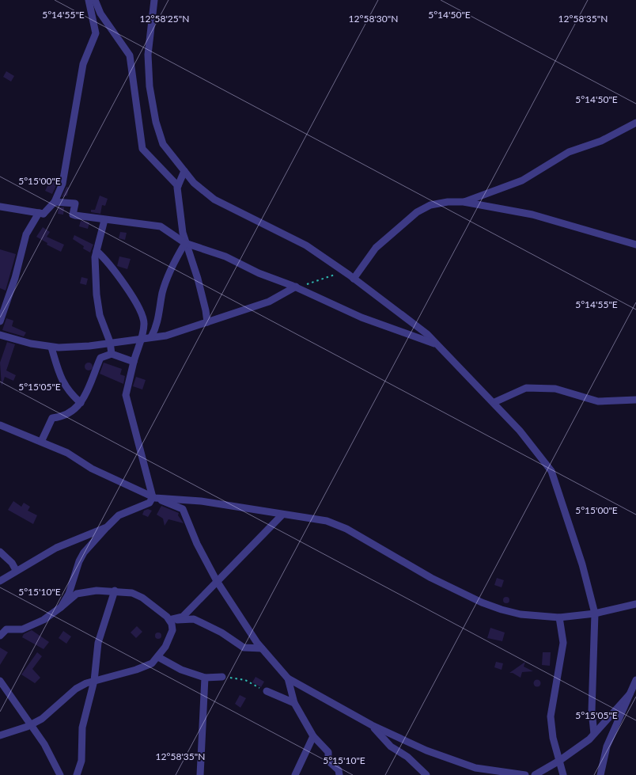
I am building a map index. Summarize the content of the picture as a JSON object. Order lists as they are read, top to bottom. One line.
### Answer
{"coordinates":["5°14'55\"E","5°14'50\"E","12°58'25\"N","12°58'30\"N","12°58'35\"N","5°15'00\"E","5°15'05\"E","5°15'10\"E"]}
